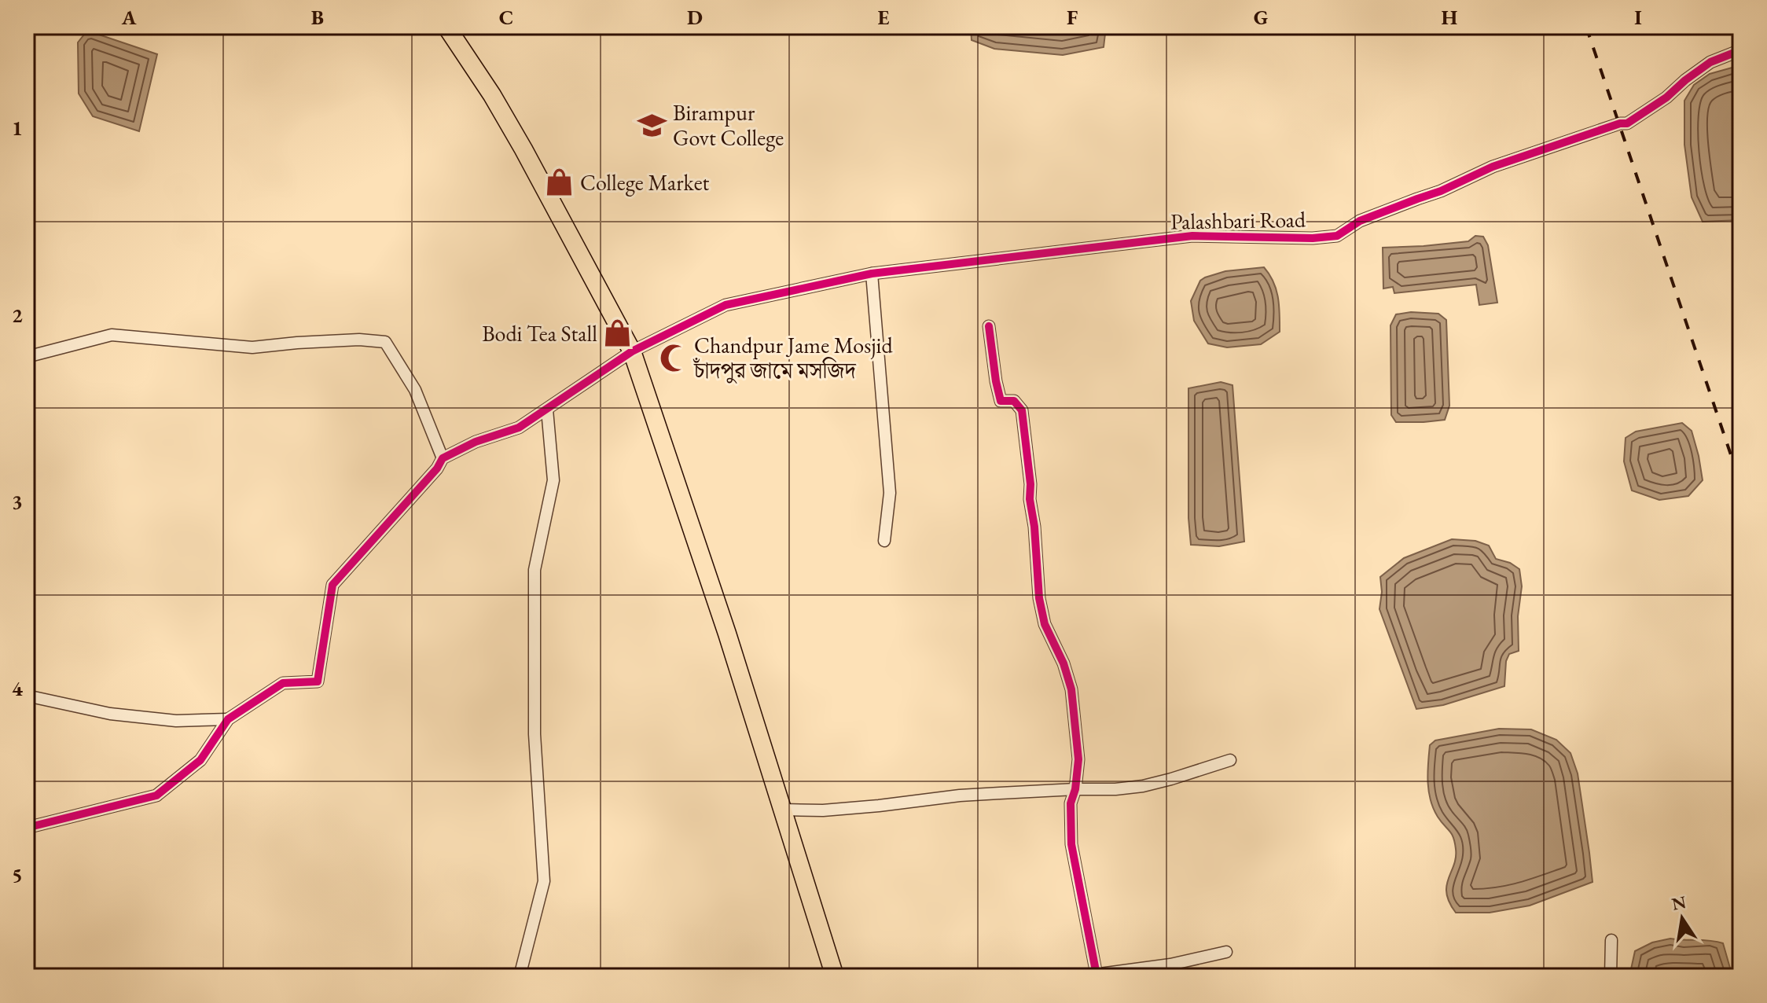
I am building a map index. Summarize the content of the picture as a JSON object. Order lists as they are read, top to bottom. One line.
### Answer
{"streets":{"street":["Palashbari Road"]},"places":{"school or university":["Birampur Govt College"],"shop":["College Market","Bodi Tea Stall"],"mosque":["Chandpur Jame Mosjid চাঁদপুর জামে মসজিদ"]},"north":"top","grid":{"columns":["A","B","C","D","E","F","G","H","I"],"rows":["1","2","3","4","5"]}}
